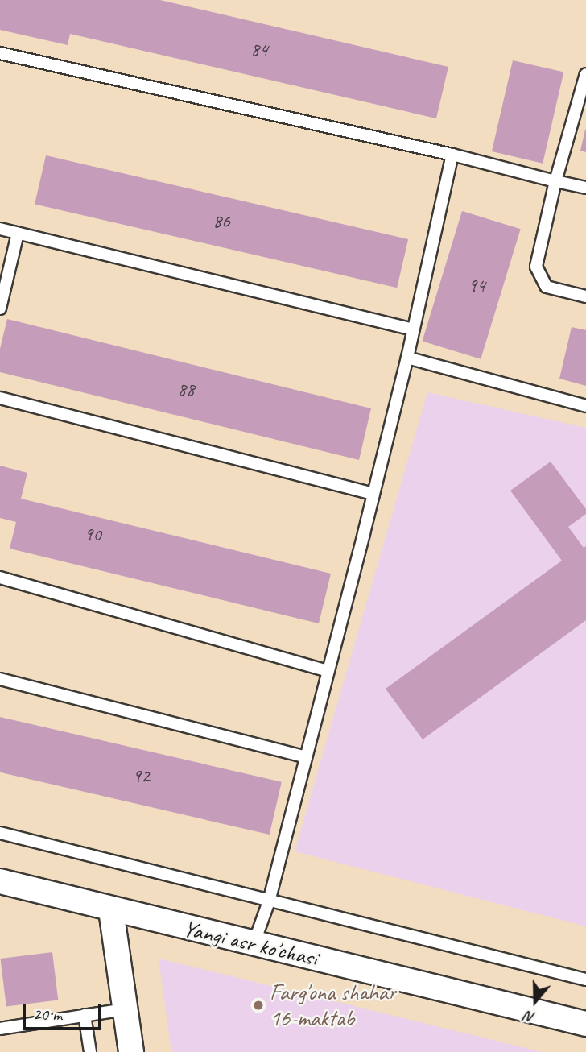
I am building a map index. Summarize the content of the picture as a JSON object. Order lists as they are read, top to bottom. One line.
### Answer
{"streets":{"street":["Yangi asr ko'chasi"]},"places":["Farg'ona shahar 16-maktab"],"house_numbers":["84","86","94","88","90","92"],"scale_bar":"20 m","north":"bottom"}
